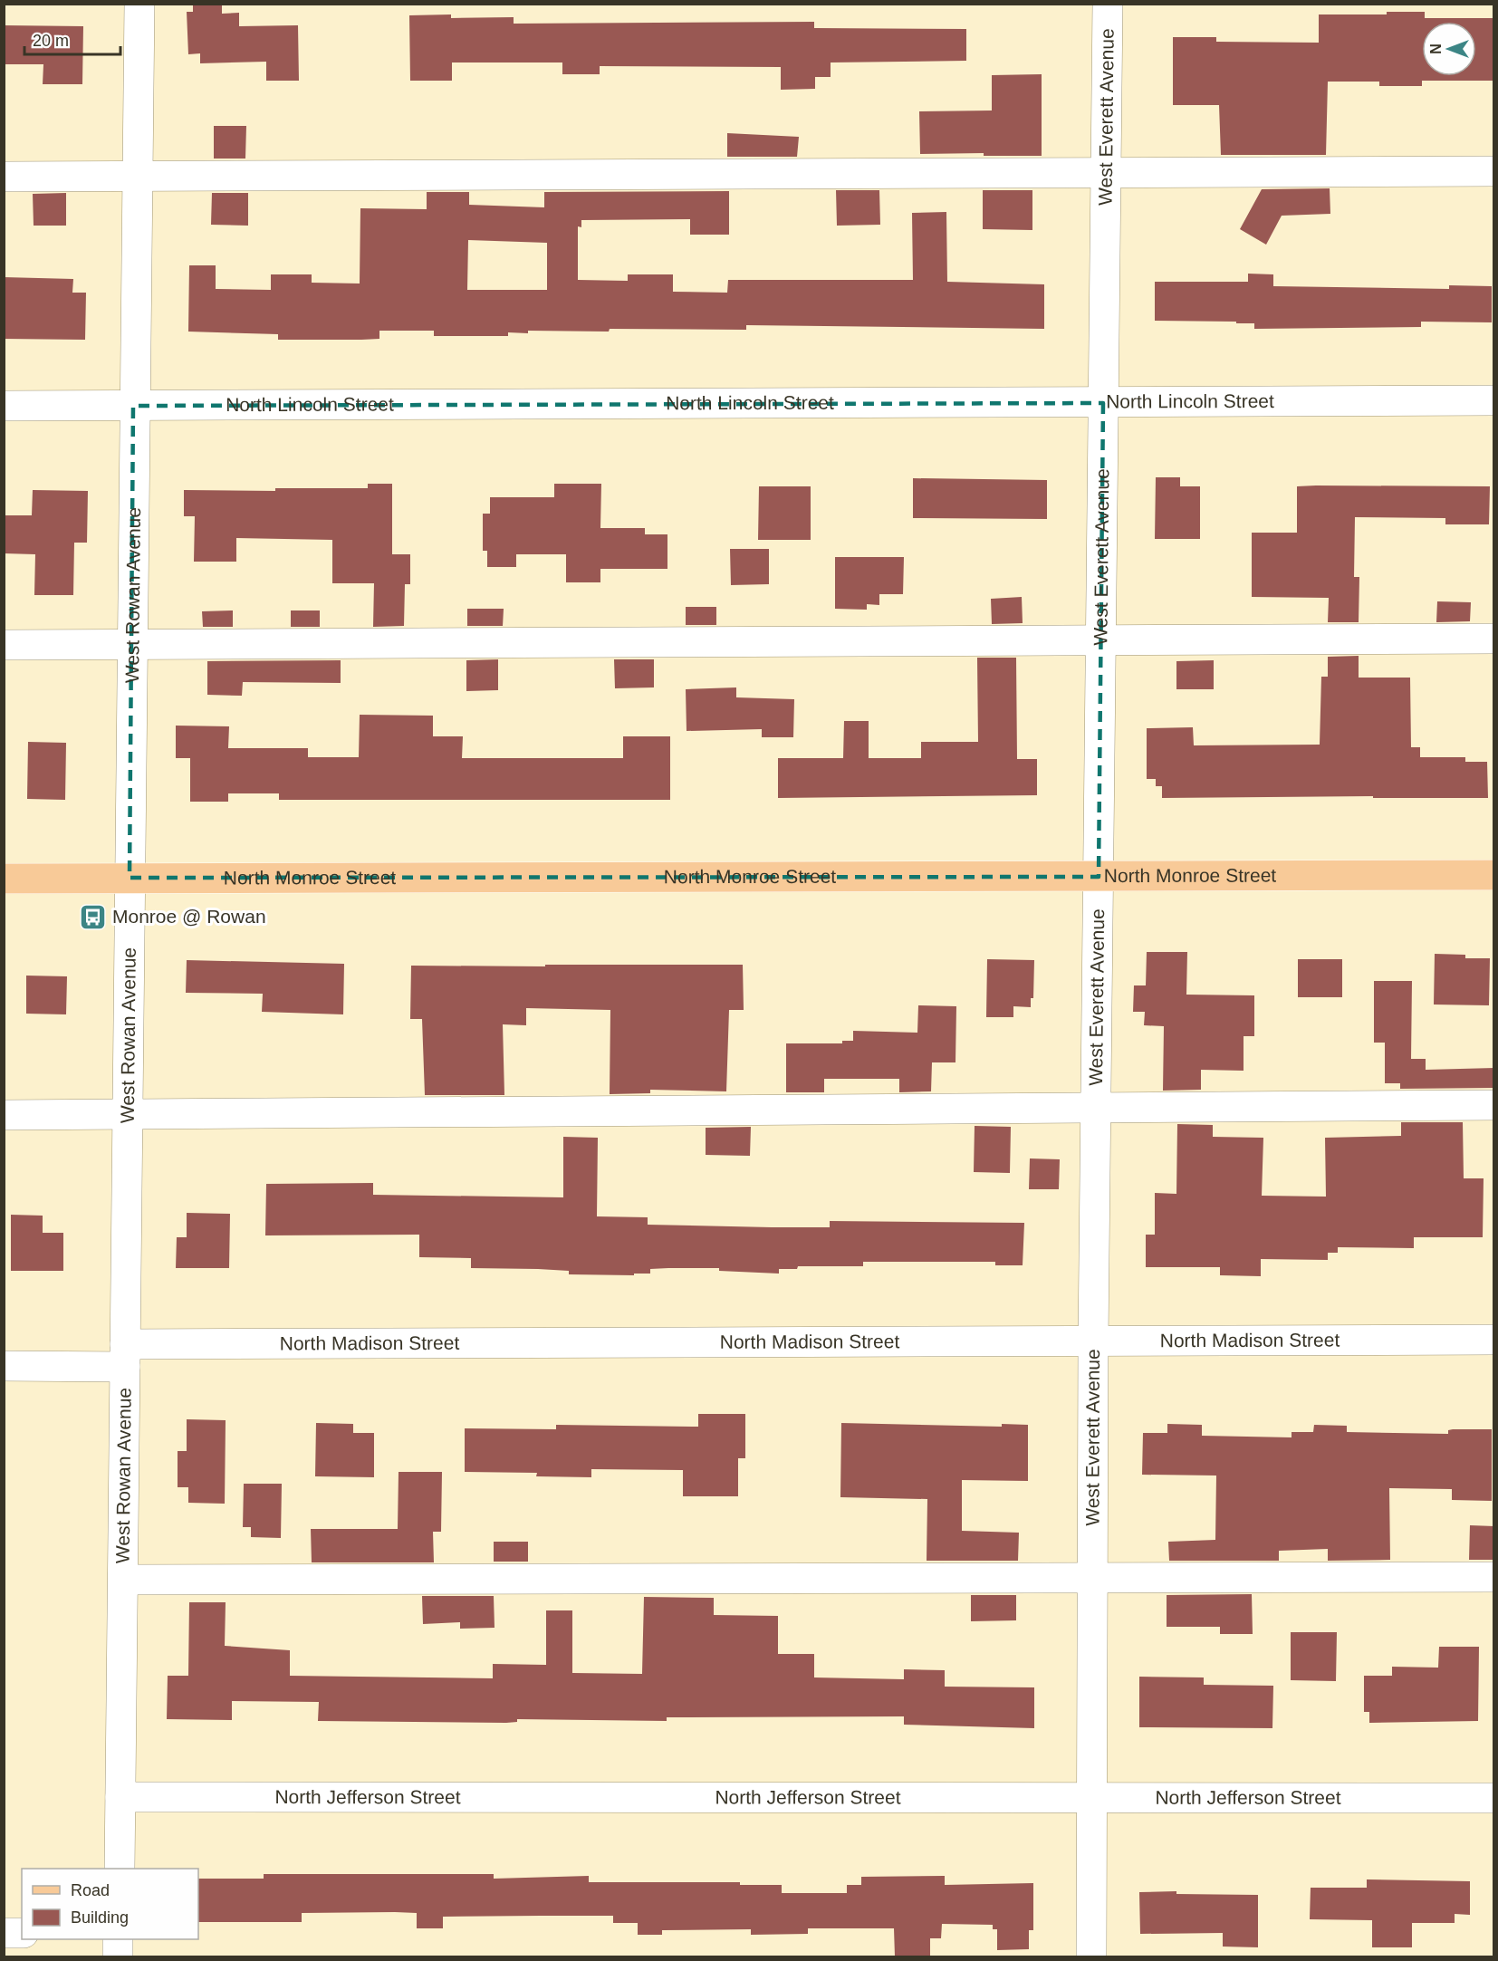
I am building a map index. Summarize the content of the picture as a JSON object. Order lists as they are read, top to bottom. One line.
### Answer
{"streets":{"main road":["North Monroe Street"],"street":["West Everett Avenue","North Lincoln Street","West Rowan Avenue","North Madison Street","North Jefferson Street"]},"crossings":[["West Everett Avenue","North Lincoln Street"],["West Everett Avenue","North Monroe Street"],["West Everett Avenue","North Madison Street"],["West Everett Avenue","North Jefferson Street"],["North Lincoln Street","West Rowan Avenue"],["West Rowan Avenue","North Monroe Street"],["West Rowan Avenue","North Madison Street"],["West Rowan Avenue","North Jefferson Street"]],"places":{"bus stop":["Monroe @ Rowan"]},"legend":["Road","Building"],"scale_bar":"20 m","north":"left"}
